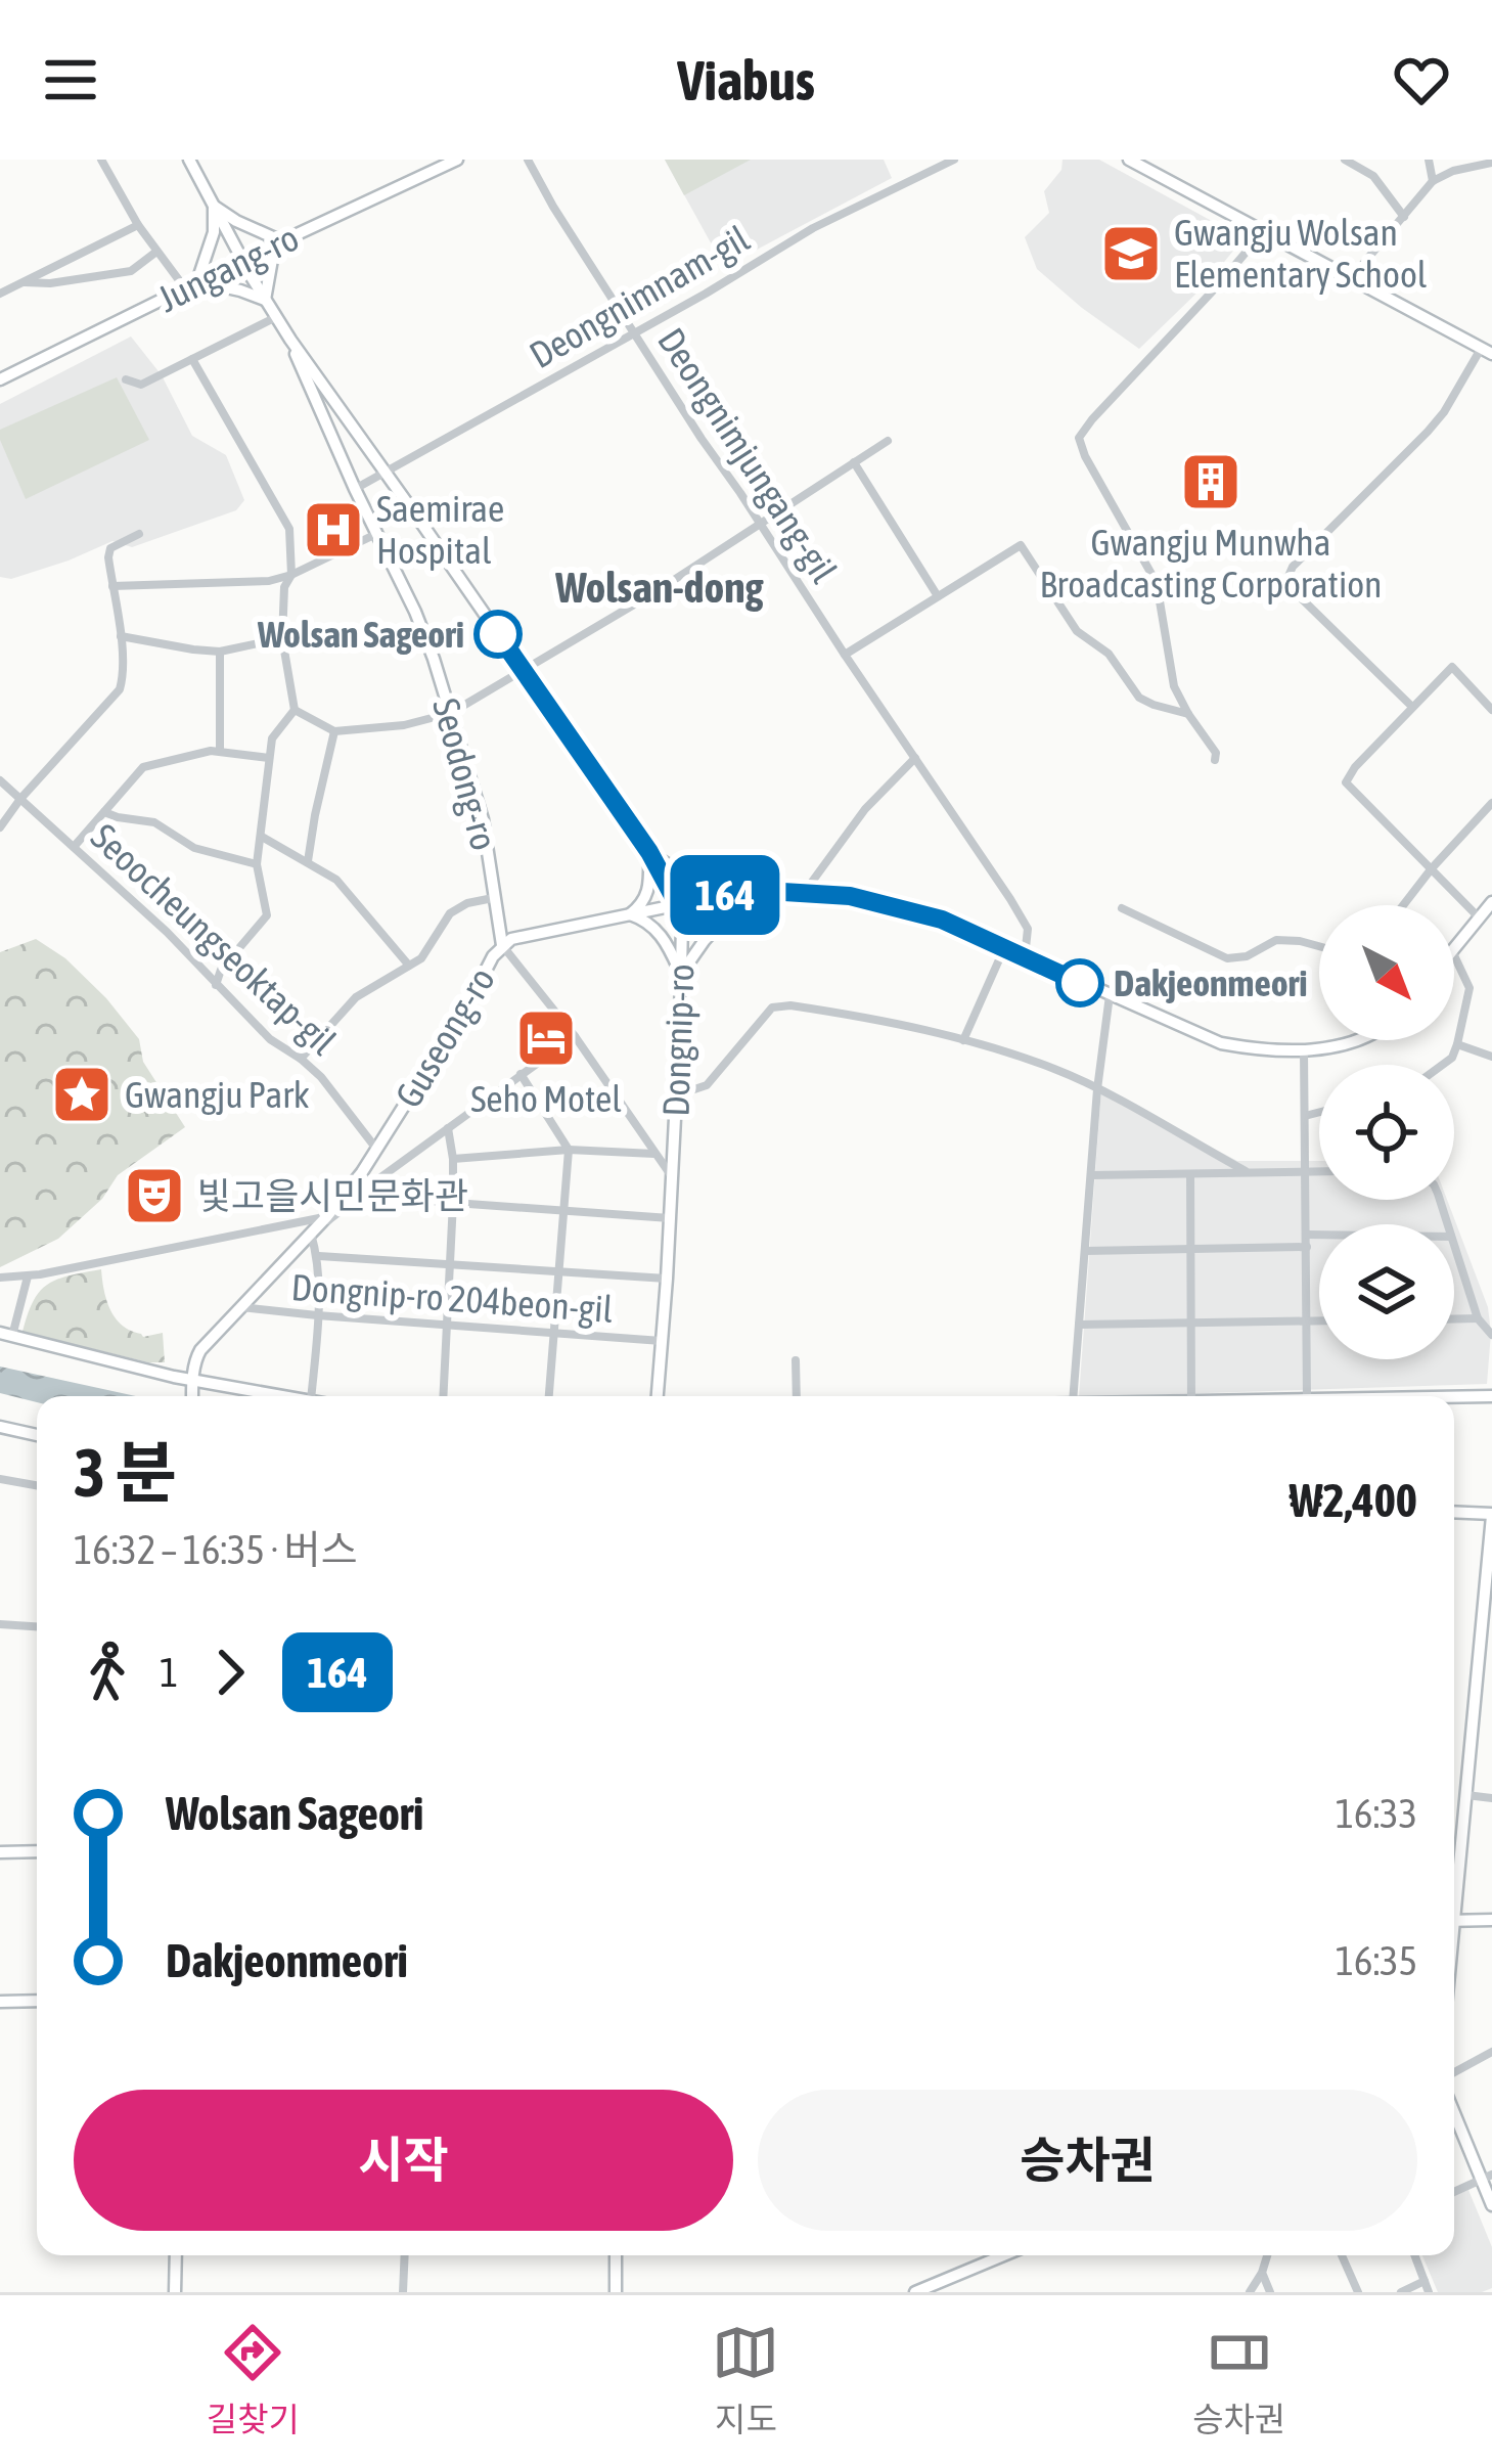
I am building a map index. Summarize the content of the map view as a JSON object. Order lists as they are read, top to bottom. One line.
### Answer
{"streets":{"street":["Jungang-ro","Deongnimnam-gil","Deongnimjungang-gil","Seodong-ro","Seoocheungseoktap-gil","Guseong-ro","Dongnip-ro","Dongnip-ro 204beon-gil"]},"crossings":[["Jungang-ro","Dongnip-ro"],["Deongnimnam-gil","Deongnimjungang-gil"],["Deongnimnam-gil","Seodong-ro"],["Deongnimnam-gil","Dongnip-ro"],["Deongnimjungang-gil","Guseong-ro"],["Seodong-ro","Guseong-ro"],["Seodong-ro","Dongnip-ro"],["Seoocheungseoktap-gil","Guseong-ro"],["Guseong-ro","Dongnip-ro"],["Guseong-ro","Dongnip-ro 204beon-gil"],["Dongnip-ro","Dongnip-ro 204beon-gil"]],"districts":["Wolsan-dong"],"places":{"school or university":["Gwangju Wolsan Elementary School"],"building":["Gwangju Munwha Broadcasting Corporation"],"hospital":["Saemirae Hospital"],"other":["Wolsan Sageori","Dakjeonmeori"],"hotel":["Seho Motel"],"place":["Gwangju Park"],"theatre":["빛고을시민문화관"]},"lines":["bus line 164"],"north":"bottom right","page":{"header":"Viabus","on_map":"164","heading":["3 분","16:32 – 16:35 · 버스","₩2,400"],"legs":["1","164"],"list":[{"name":"Wolsan Sageori","value":"16:33"},{"name":"Dakjeonmeori","value":"16:35"}],"buttons":["시작","승차권"],"tabs":["길찾기","지도","승차권"]}}
